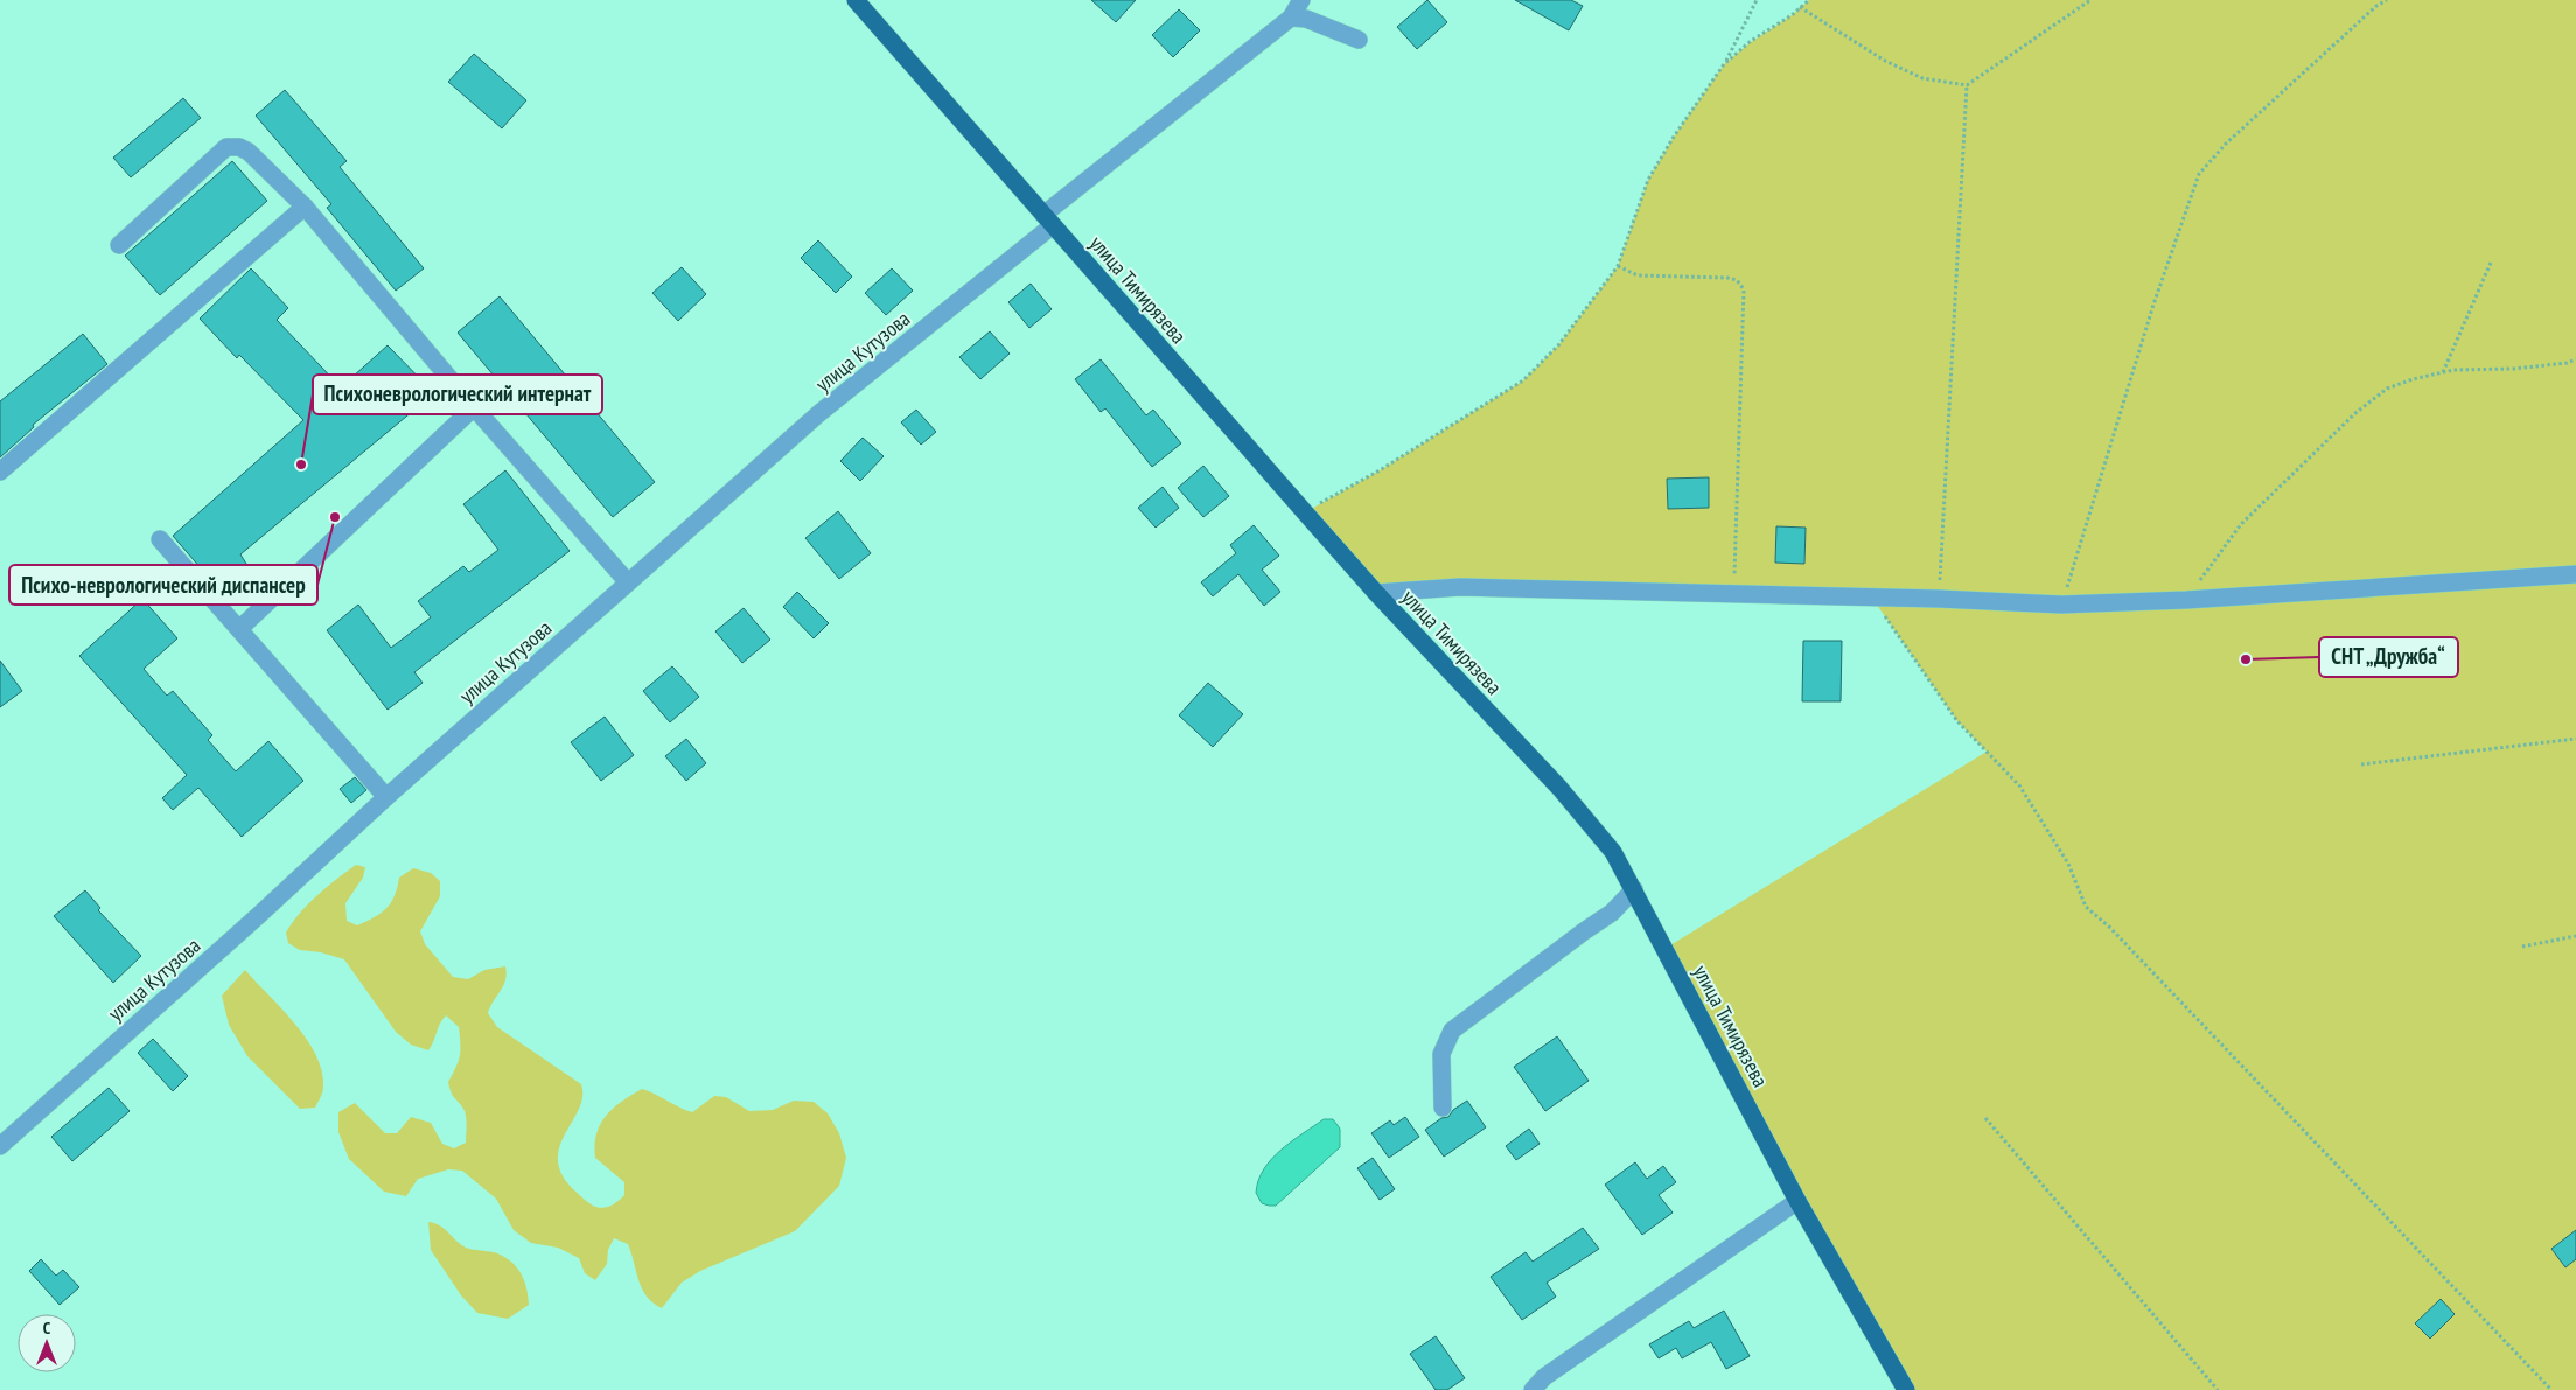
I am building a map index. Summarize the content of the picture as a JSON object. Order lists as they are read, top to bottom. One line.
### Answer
{"streets":{"main road":["улица Тимирязева"],"street":["улица Кутузова"]},"crossings":[["улица Тимирязева","улица Кутузова"]],"places":["Психоневрологический интернат","Психо-неврологический диспансер","СНТ „Дружба“"],"north":"top"}
